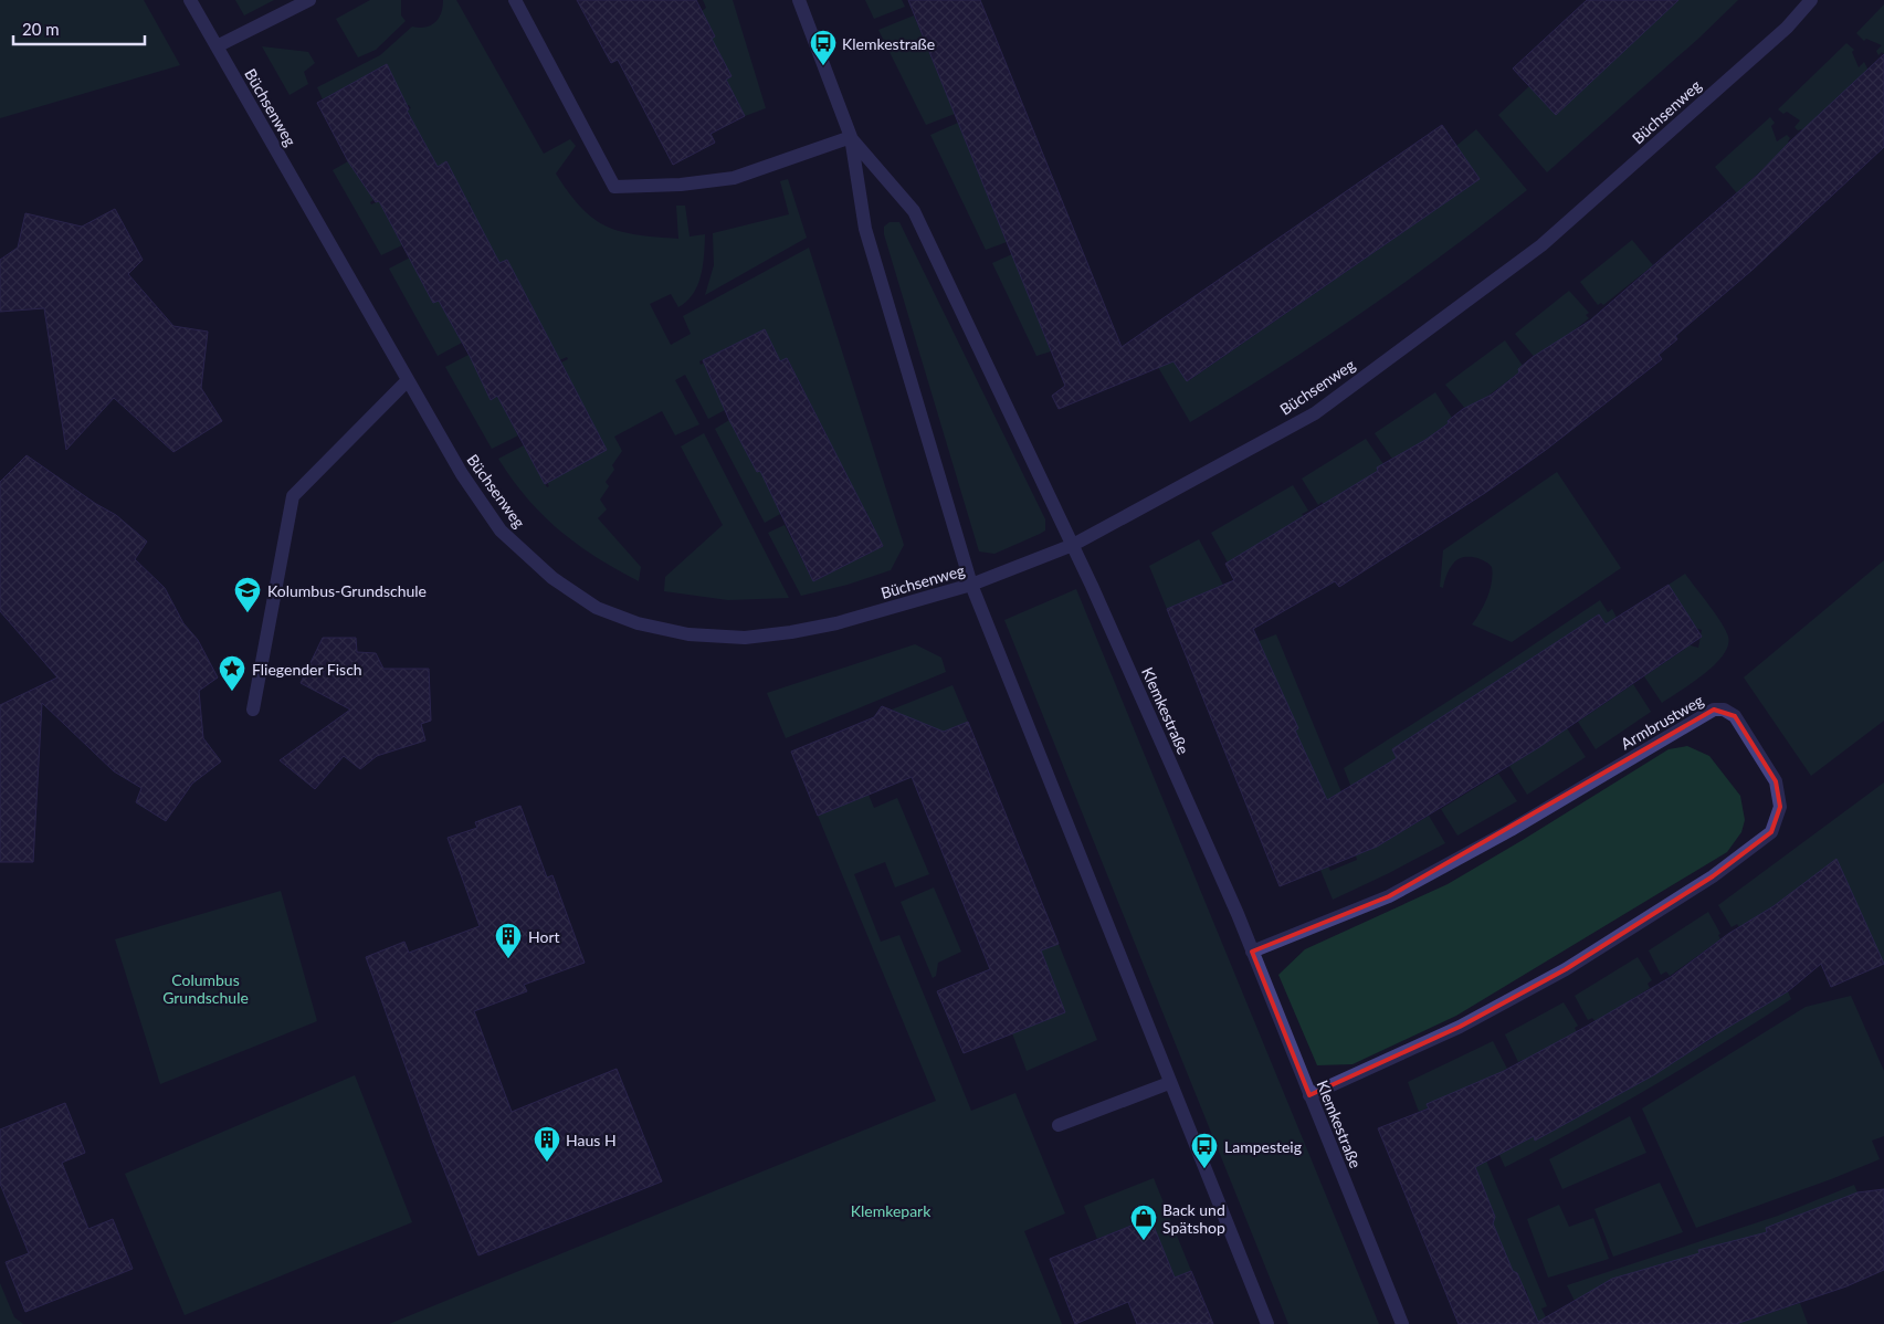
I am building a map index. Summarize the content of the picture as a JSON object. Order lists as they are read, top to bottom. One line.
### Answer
{"streets":{"street":["Büchsenweg","Klemkestraße","Armbrustweg"]},"crossings":[["Büchsenweg","Klemkestraße"],["Klemkestraße","Armbrustweg"]],"parks":["Columbus Grundschule","Klemkepark"],"places":{"bus stop":["Klemkestraße","Lampesteig"],"school or university":["Kolumbus-Grundschule"],"place":["Fliegender Fisch"],"building":["Hort","Haus H"],"shop":["Back und Spätshop"]},"scale_bar":"20 m"}
